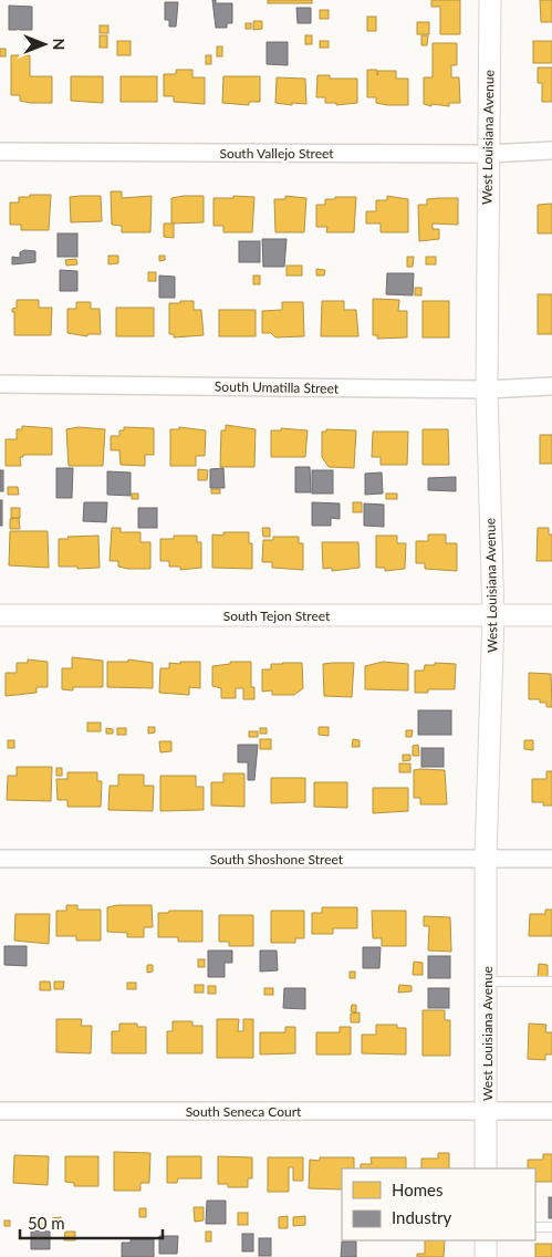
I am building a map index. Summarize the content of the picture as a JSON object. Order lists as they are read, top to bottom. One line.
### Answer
{"streets":{"street":["West Louisiana Avenue","South Vallejo Street","South Umatilla Street","South Tejon Street","South Shoshone Street","South Seneca Court"]},"crossings":[["West Louisiana Avenue","South Vallejo Street"],["West Louisiana Avenue","South Umatilla Street"],["West Louisiana Avenue","South Tejon Street"],["West Louisiana Avenue","South Shoshone Street"],["West Louisiana Avenue","South Seneca Court"]],"legend":["Homes","Industry"],"scale_bar":"50 m","north":"right"}
